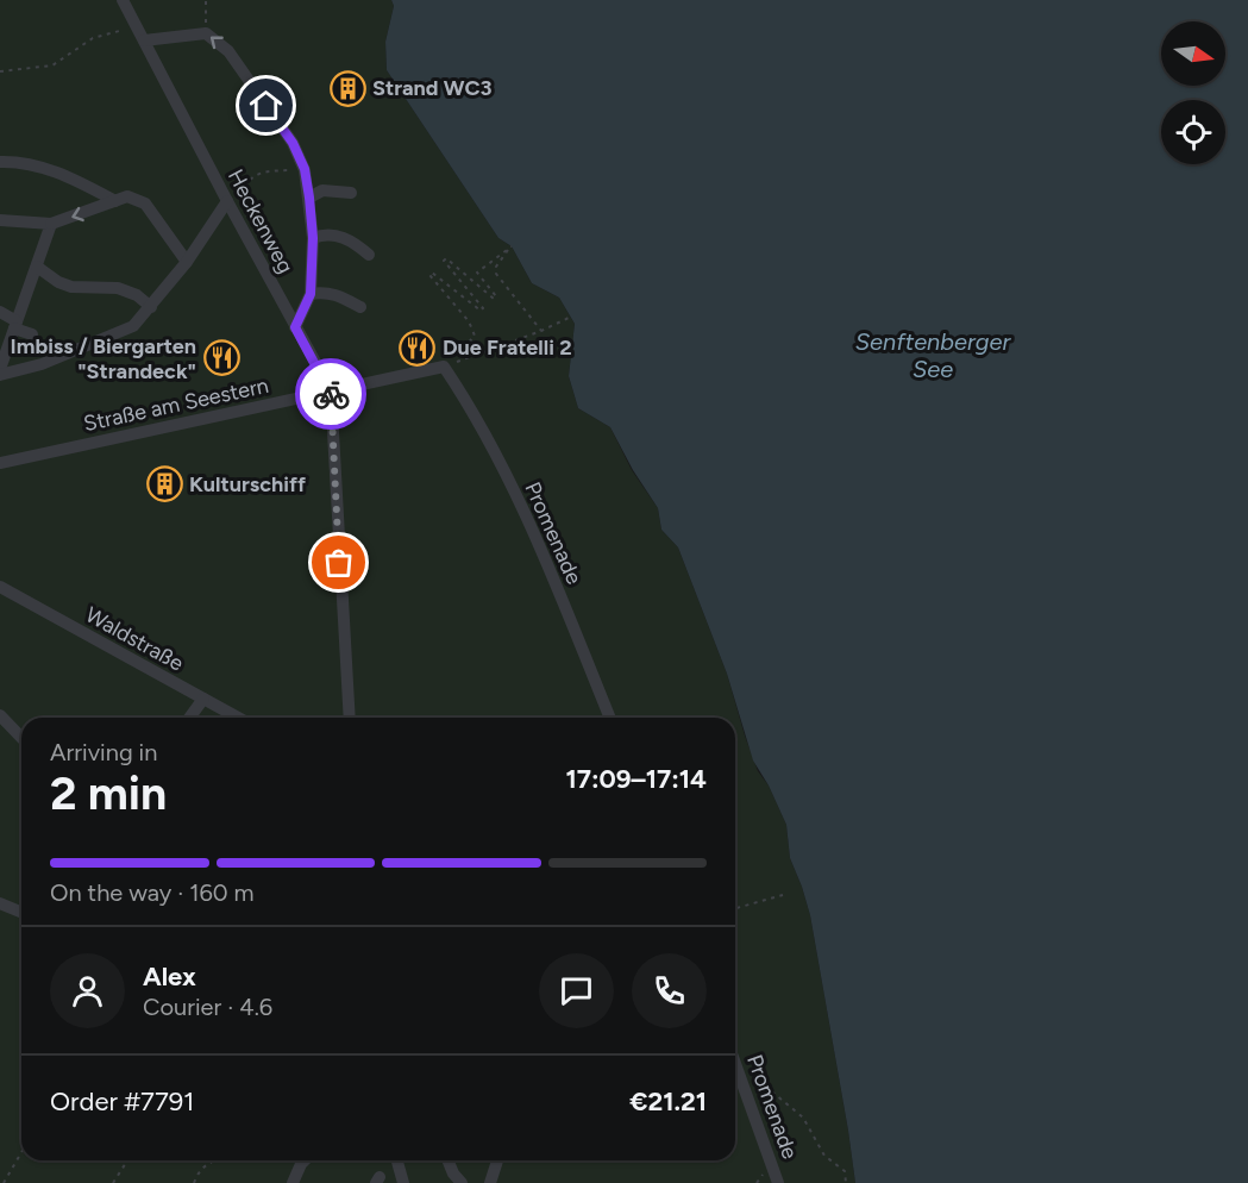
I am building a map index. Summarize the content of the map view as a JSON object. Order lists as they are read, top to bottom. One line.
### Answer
{"streets":{"street":["Heckenweg","Straße am Seestern","Promenade","Waldstraße"]},"crossings":[["Heckenweg","Straße am Seestern"],["Straße am Seestern","Promenade"]],"water":["Senftenberger See"],"places":{"building":["Strand WC3","Kulturschiff"],"restaurant":["Due Fratelli 2","Imbiss / Biergarten \"Strandeck\""]},"north":"right","page":{"heading":["2 min","Arriving in","17:09–17:14"],"panel":["Alex","Courier · 4.6","Order #7791","€21.21"],"bar":"On the way · 160 m"}}
